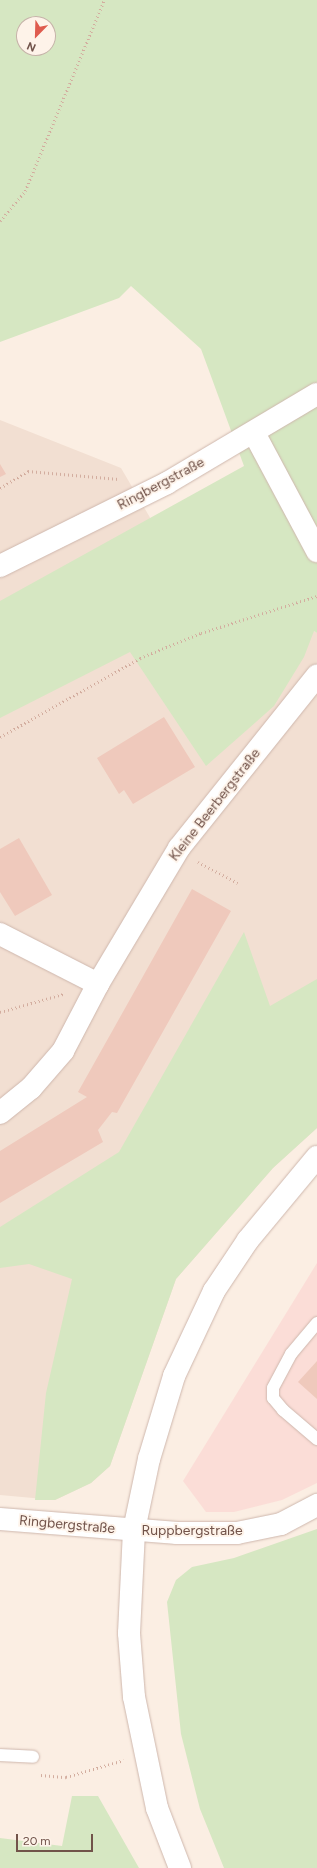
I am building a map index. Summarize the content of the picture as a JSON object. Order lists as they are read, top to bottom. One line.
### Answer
{"streets":{"street":["Ringbergstraße","Kleine Beerbergstraße","Ruppbergstraße"]},"crossings":[["Ringbergstraße","Ruppbergstraße"]],"scale_bar":"20 m","north":"bottom left"}
